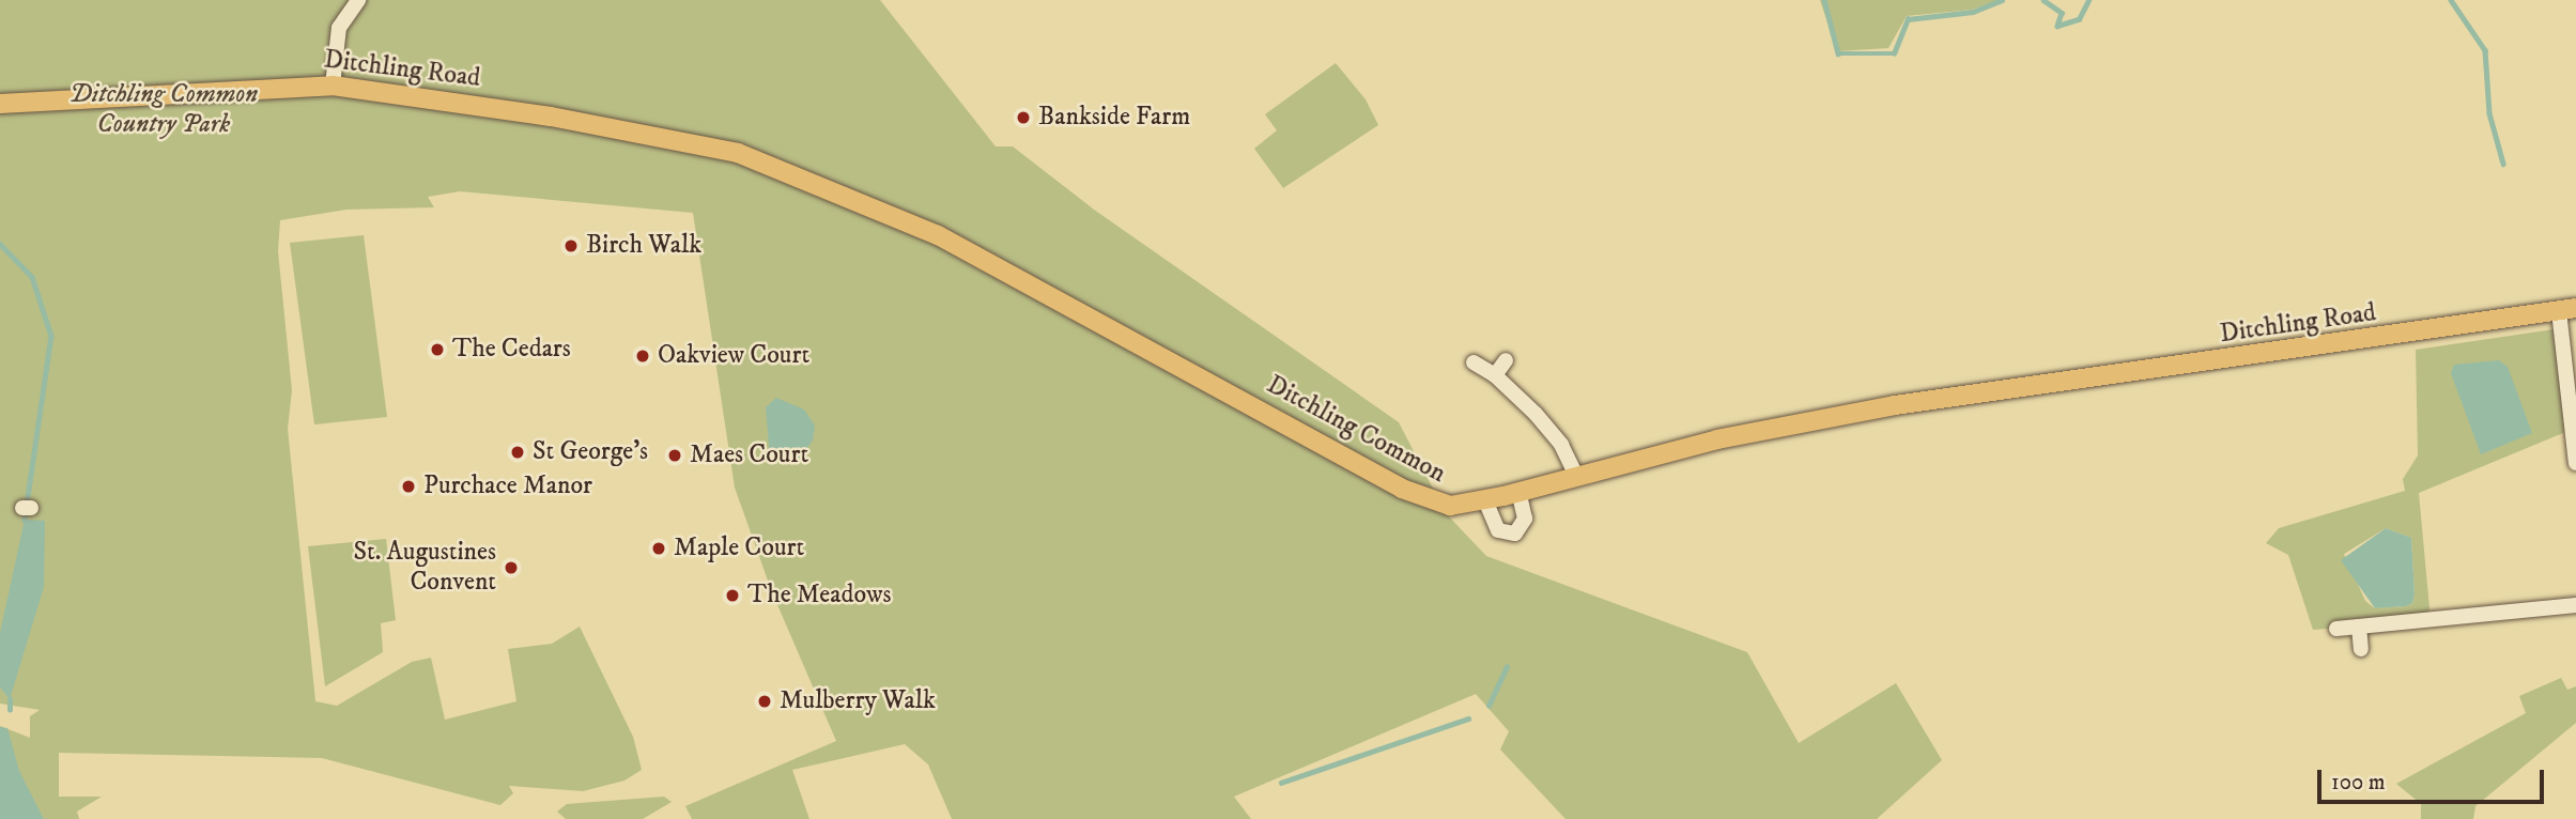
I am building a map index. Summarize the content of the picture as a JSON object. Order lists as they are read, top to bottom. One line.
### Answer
{"streets":{"main road":["Ditchling Road","Ditchling Common"]},"crossings":[["Ditchling Road","Ditchling Common"]],"parks":["Ditchling Common Country Park"],"places":["Bankside Farm","Birch Walk","The Cedars","Oakview Court","St George's","Maes Court","Purchace Manor","Maple Court","St. Augustines Convent","The Meadows","Mulberry Walk"],"scale_bar":"100 m"}
